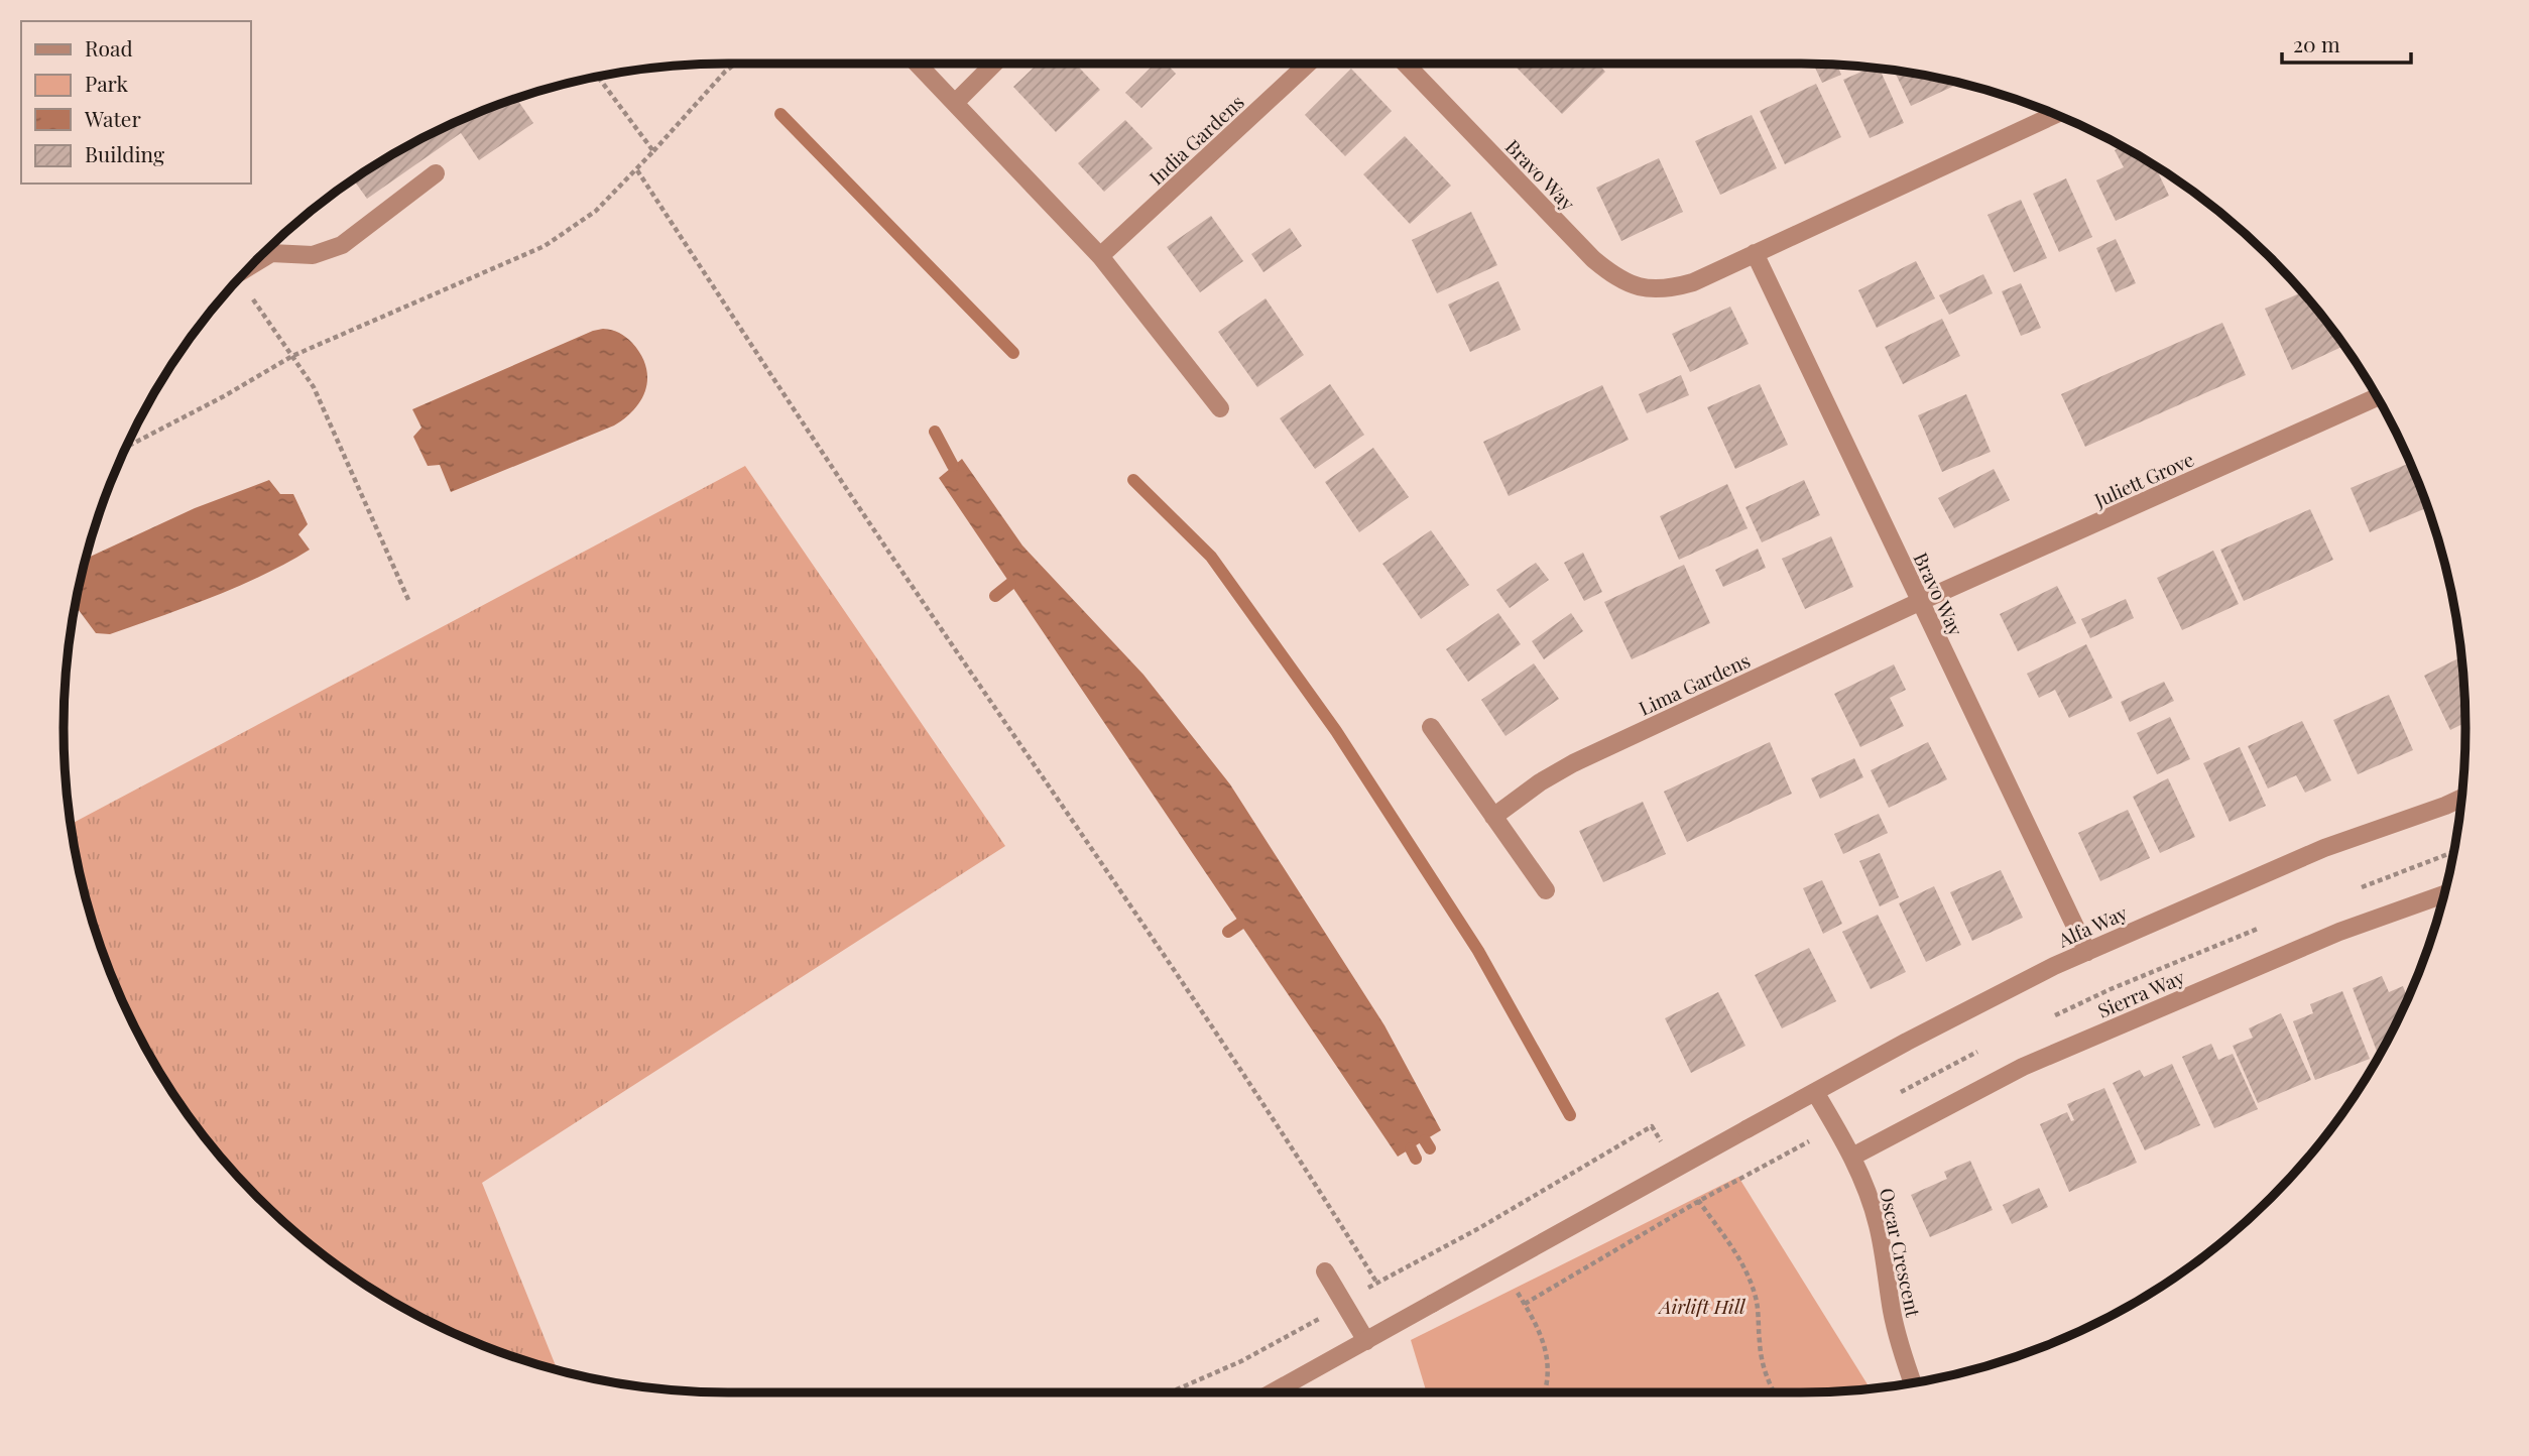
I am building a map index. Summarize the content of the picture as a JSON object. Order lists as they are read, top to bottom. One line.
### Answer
{"streets":{"street":["India Gardens","Bravo Way","Juliett Grove","Lima Gardens","Alfa Way","Sierra Way","Oscar Crescent"]},"crossings":[["Bravo Way","Juliett Grove"],["Bravo Way","Lima Gardens"],["Bravo Way","Alfa Way"],["Juliett Grove","Lima Gardens"],["Alfa Way","Oscar Crescent"],["Sierra Way","Oscar Crescent"]],"parks":["Airlift Hill"],"legend":["Road","Park","Water","Building"],"scale_bar":"20 m"}
